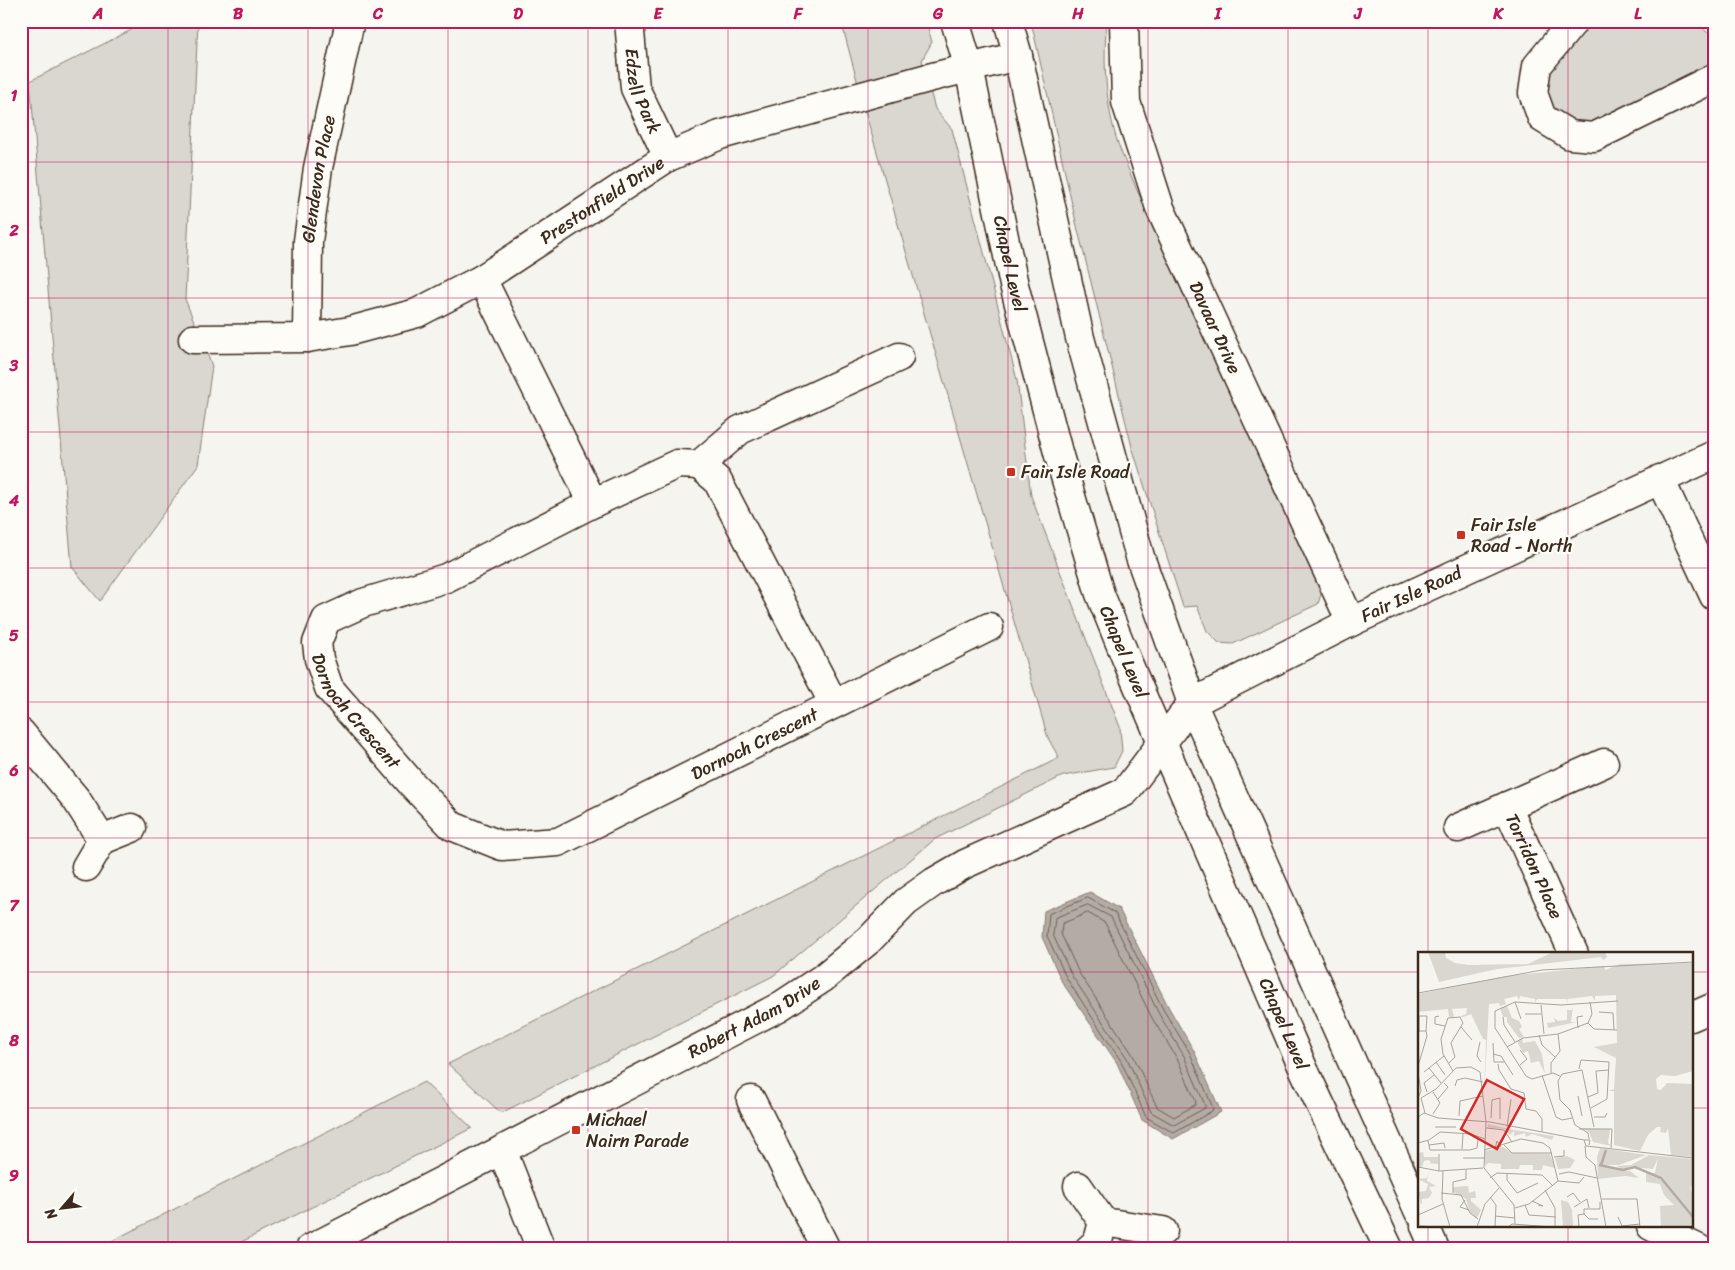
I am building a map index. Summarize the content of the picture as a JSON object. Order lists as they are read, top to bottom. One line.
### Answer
{"streets":{"street":["Edzell Park","Glendevon Place","Prestonfield Drive","Chapel Level","Davaar Drive","Fair Isle Road","Dornoch Crescent","Torridon Place","Robert Adam Drive"]},"crossings":[["Edzell Park","Prestonfield Drive"],["Glendevon Place","Prestonfield Drive"],["Prestonfield Drive","Chapel Level"],["Chapel Level","Robert Adam Drive"],["Davaar Drive","Fair Isle Road"],["Fair Isle Road","Robert Adam Drive"]],"places":{"transit":["Fair Isle Road","Fair Isle Road - North","Michael Nairn Parade"]},"north":"bottom left","grid":{"columns":["A","B","C","D","E","F","G","H","I","J","K","L"],"rows":["1","2","3","4","5","6","7","8","9"]}}
